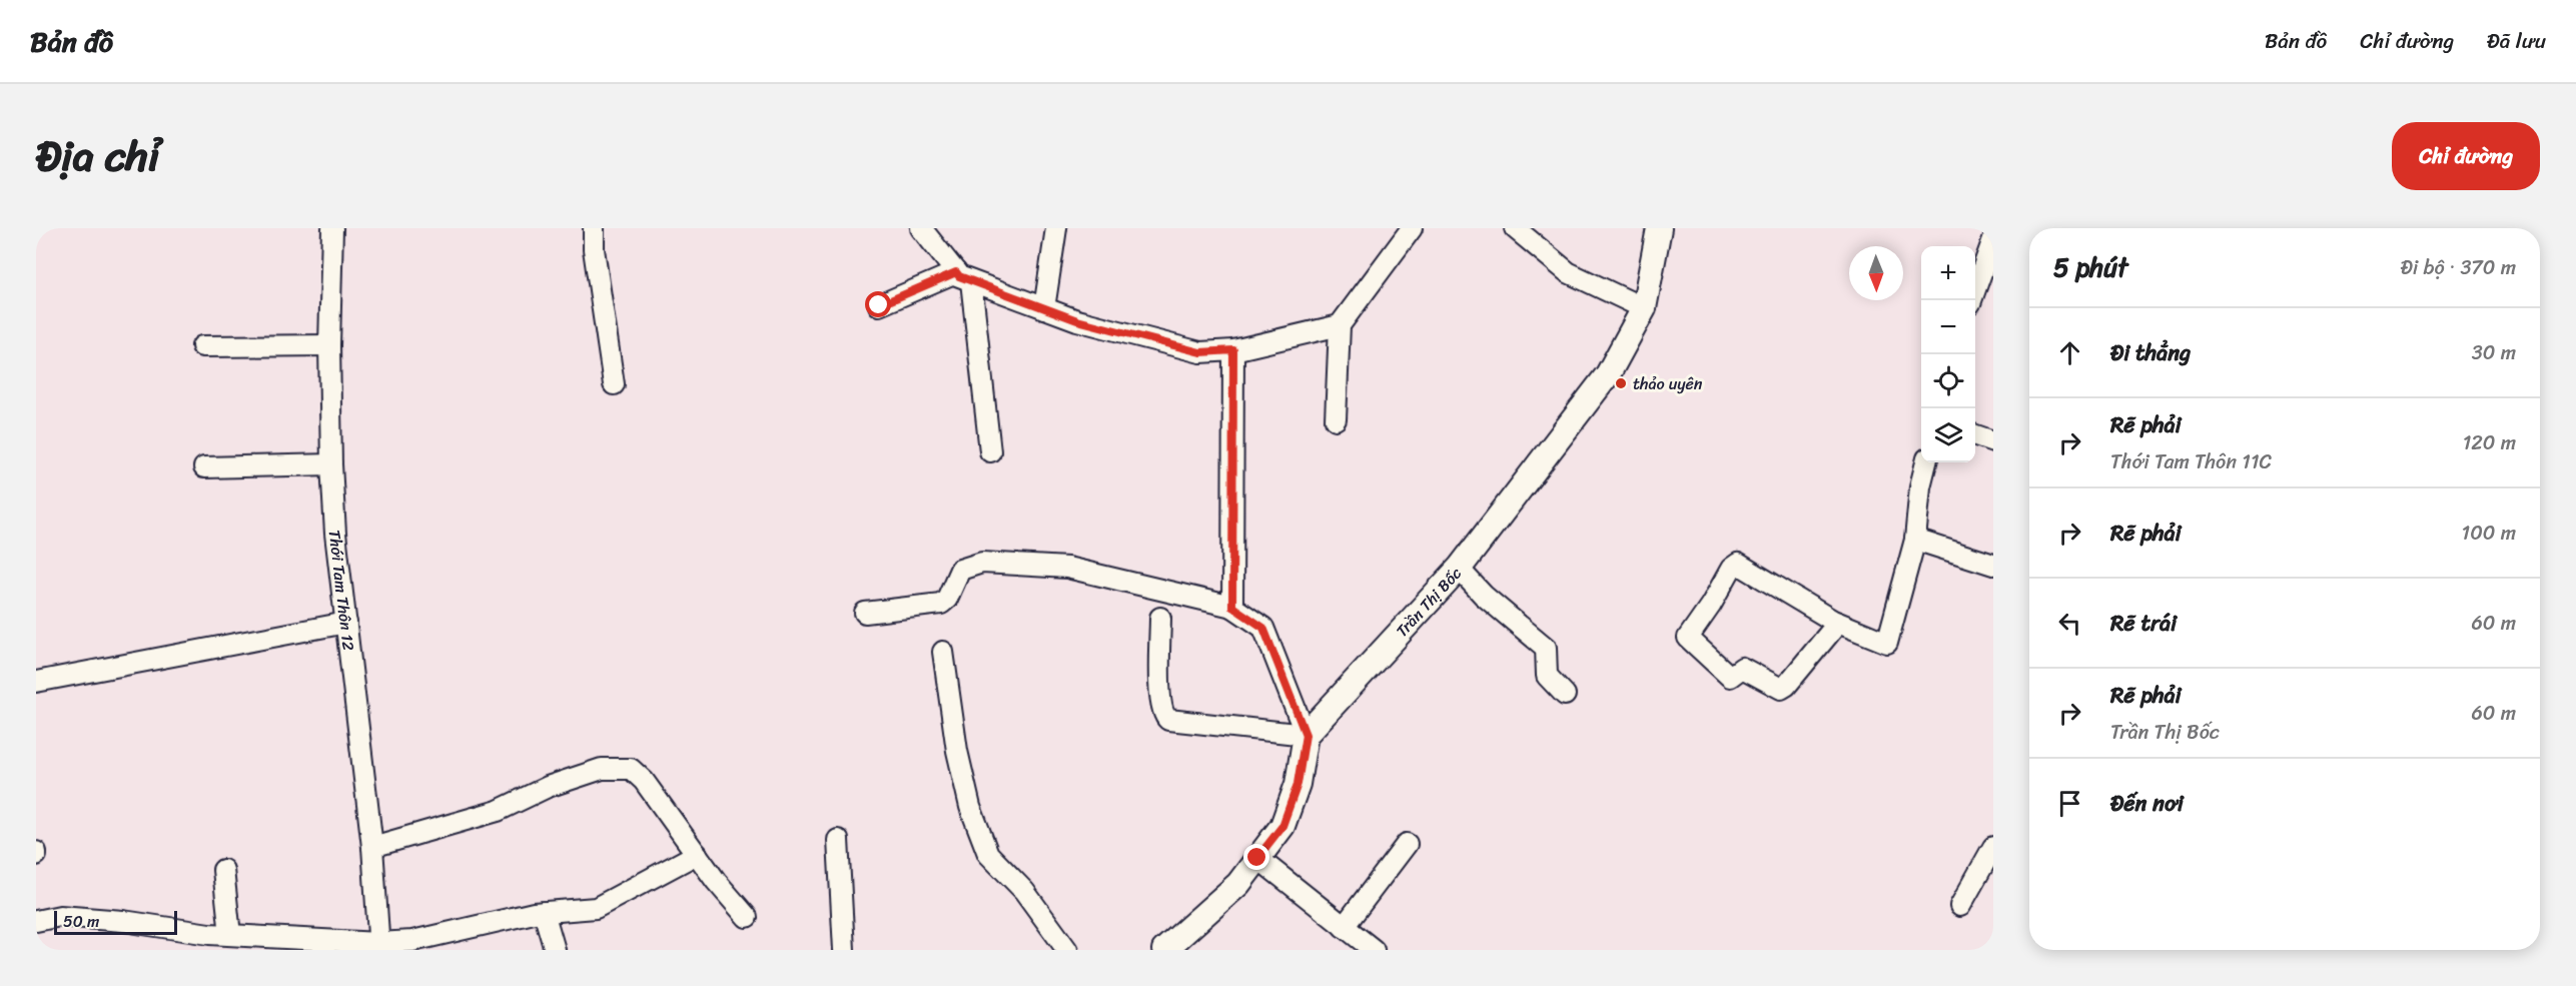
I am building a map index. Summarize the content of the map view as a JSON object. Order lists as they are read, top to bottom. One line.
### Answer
{"streets":{"street":["Thới Tam Thôn 12","Trần Thị Bốc"]},"places":["thảo uyên"],"scale_bar":"50 m","north":"bottom","page":{"header":"Bản đồ","nav":["Bản đồ","Chỉ đường","Đã lưu"],"title":"Địa chỉ","buttons":"Chỉ đường","heading":["5 phút","Đi bộ · 370 m"],"map_buttons":["+","−"],"list":[["Đi thẳng","30 m"],["Rẽ phải","Thới Tam Thôn 11C","120 m"],["Rẽ phải","100 m"],["Rẽ trái","60 m"],["Rẽ phải","Trần Thị Bốc","60 m"],"Đến nơi"],"scale":"50 m"}}
